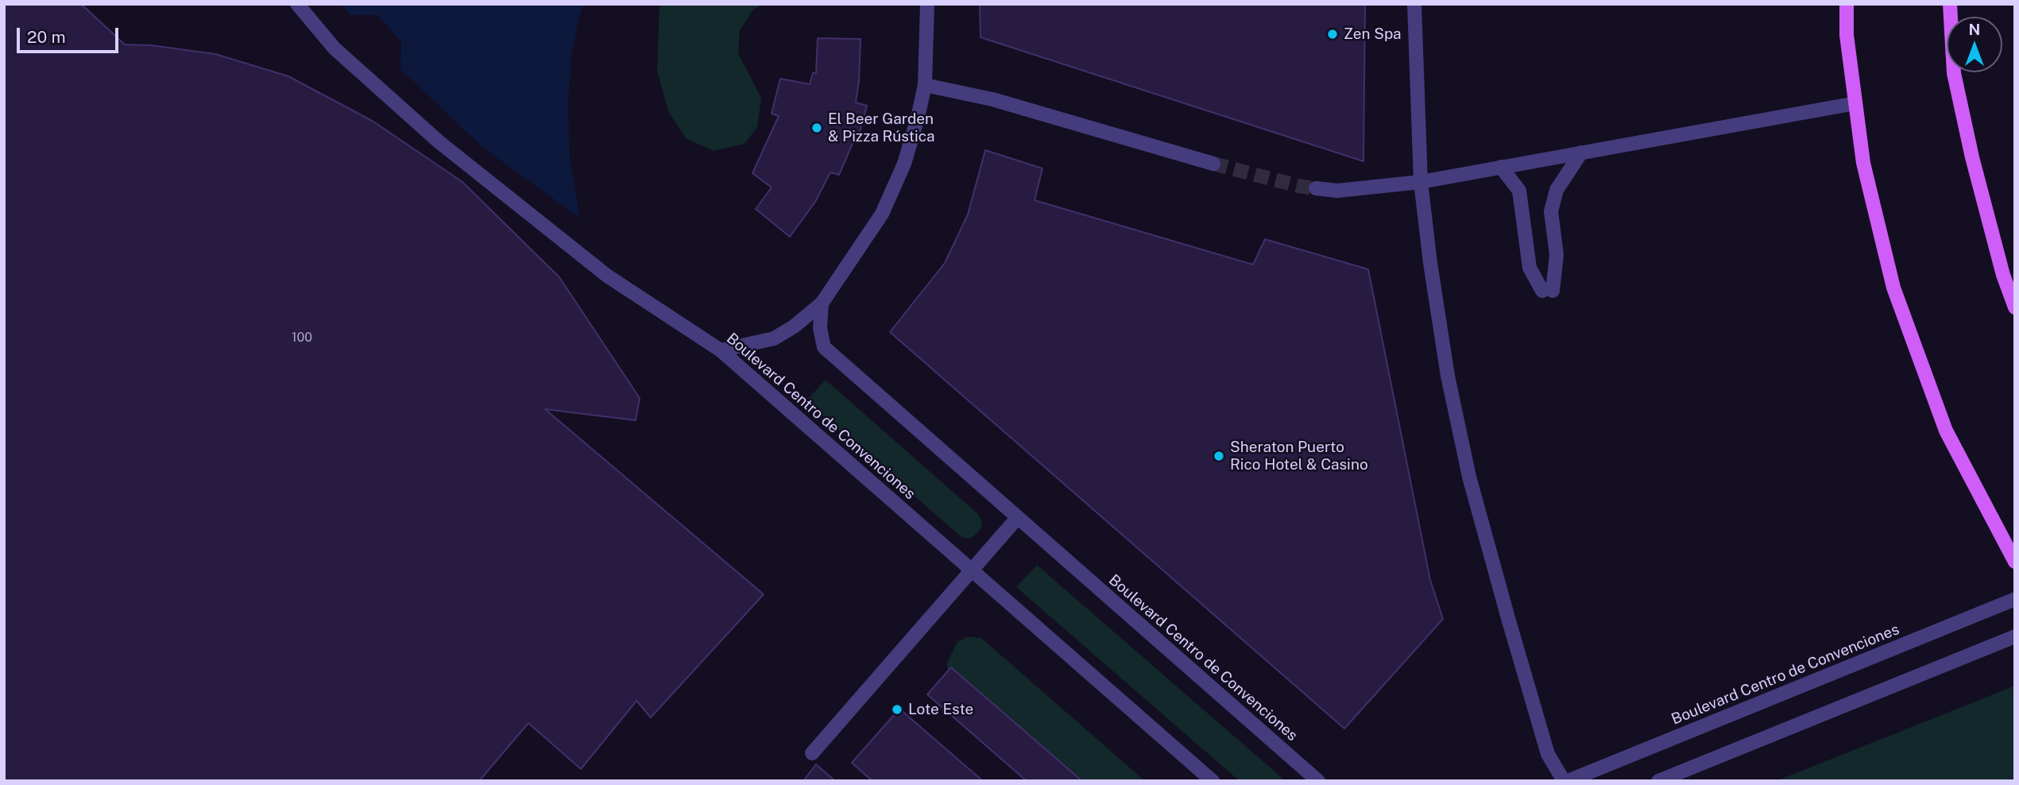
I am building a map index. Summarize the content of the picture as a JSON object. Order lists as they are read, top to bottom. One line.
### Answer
{"streets":{"street":["Boulevard Centro de Convenciones"]},"places":["Zen Spa","El Beer Garden & Pizza Rústica","Sheraton Puerto Rico Hotel & Casino","Lote Este"],"house_numbers":["100"],"scale_bar":"20 m","north":"top"}
